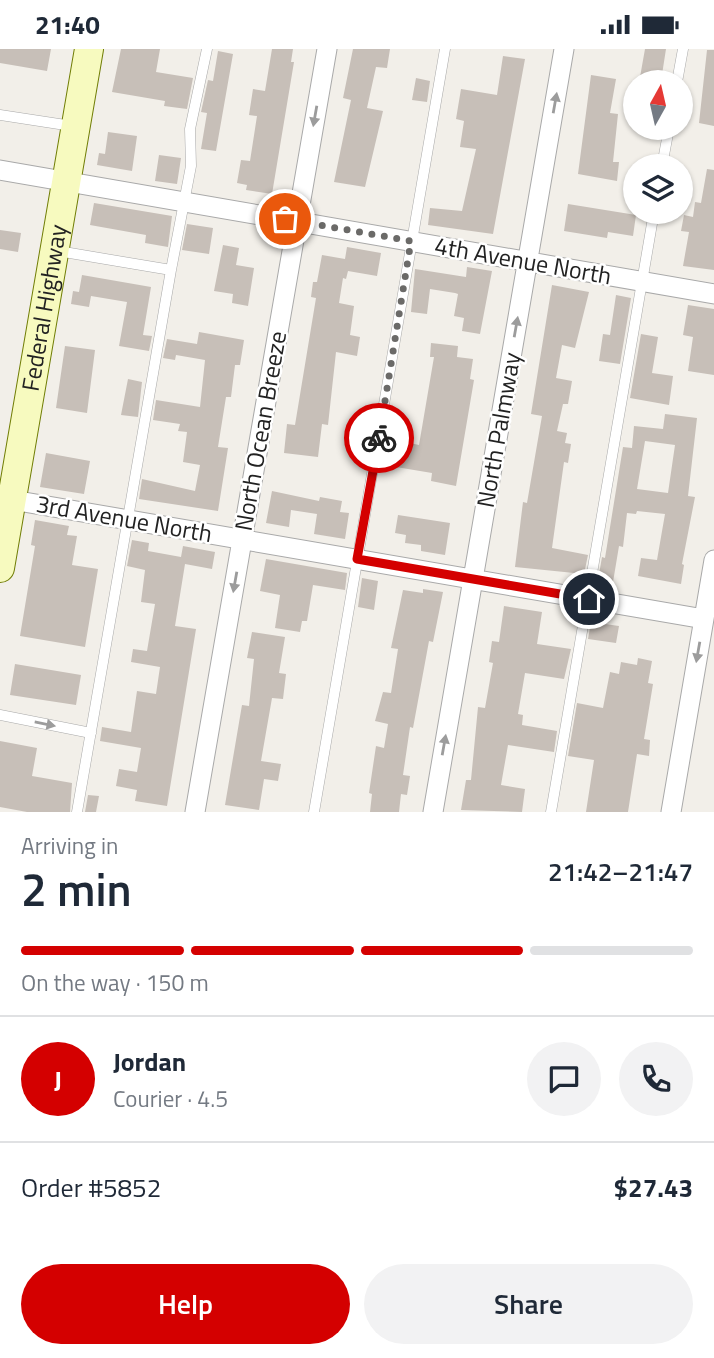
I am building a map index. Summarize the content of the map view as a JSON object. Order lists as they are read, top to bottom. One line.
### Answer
{"streets":{"main road":["Federal Highway"],"street":["4th Avenue North","North Palmway","North Ocean Breeze","3rd Avenue North"]},"crossings":[["4th Avenue North","Federal Highway"],["4th Avenue North","North Palmway"],["4th Avenue North","North Ocean Breeze"],["Federal Highway","3rd Avenue North"],["North Palmway","3rd Avenue North"],["North Ocean Breeze","3rd Avenue North"]],"one_way":["North Palmway","North Ocean Breeze"],"north":"top","page":{"status":"21:40","heading":["2 min","Arriving in","21:42–21:47"],"panel":["Jordan","Courier · 4.5","Order #5852","$27.43"],"bar":"On the way · 150 m","round":"J","buttons":["Help","Share"]}}
